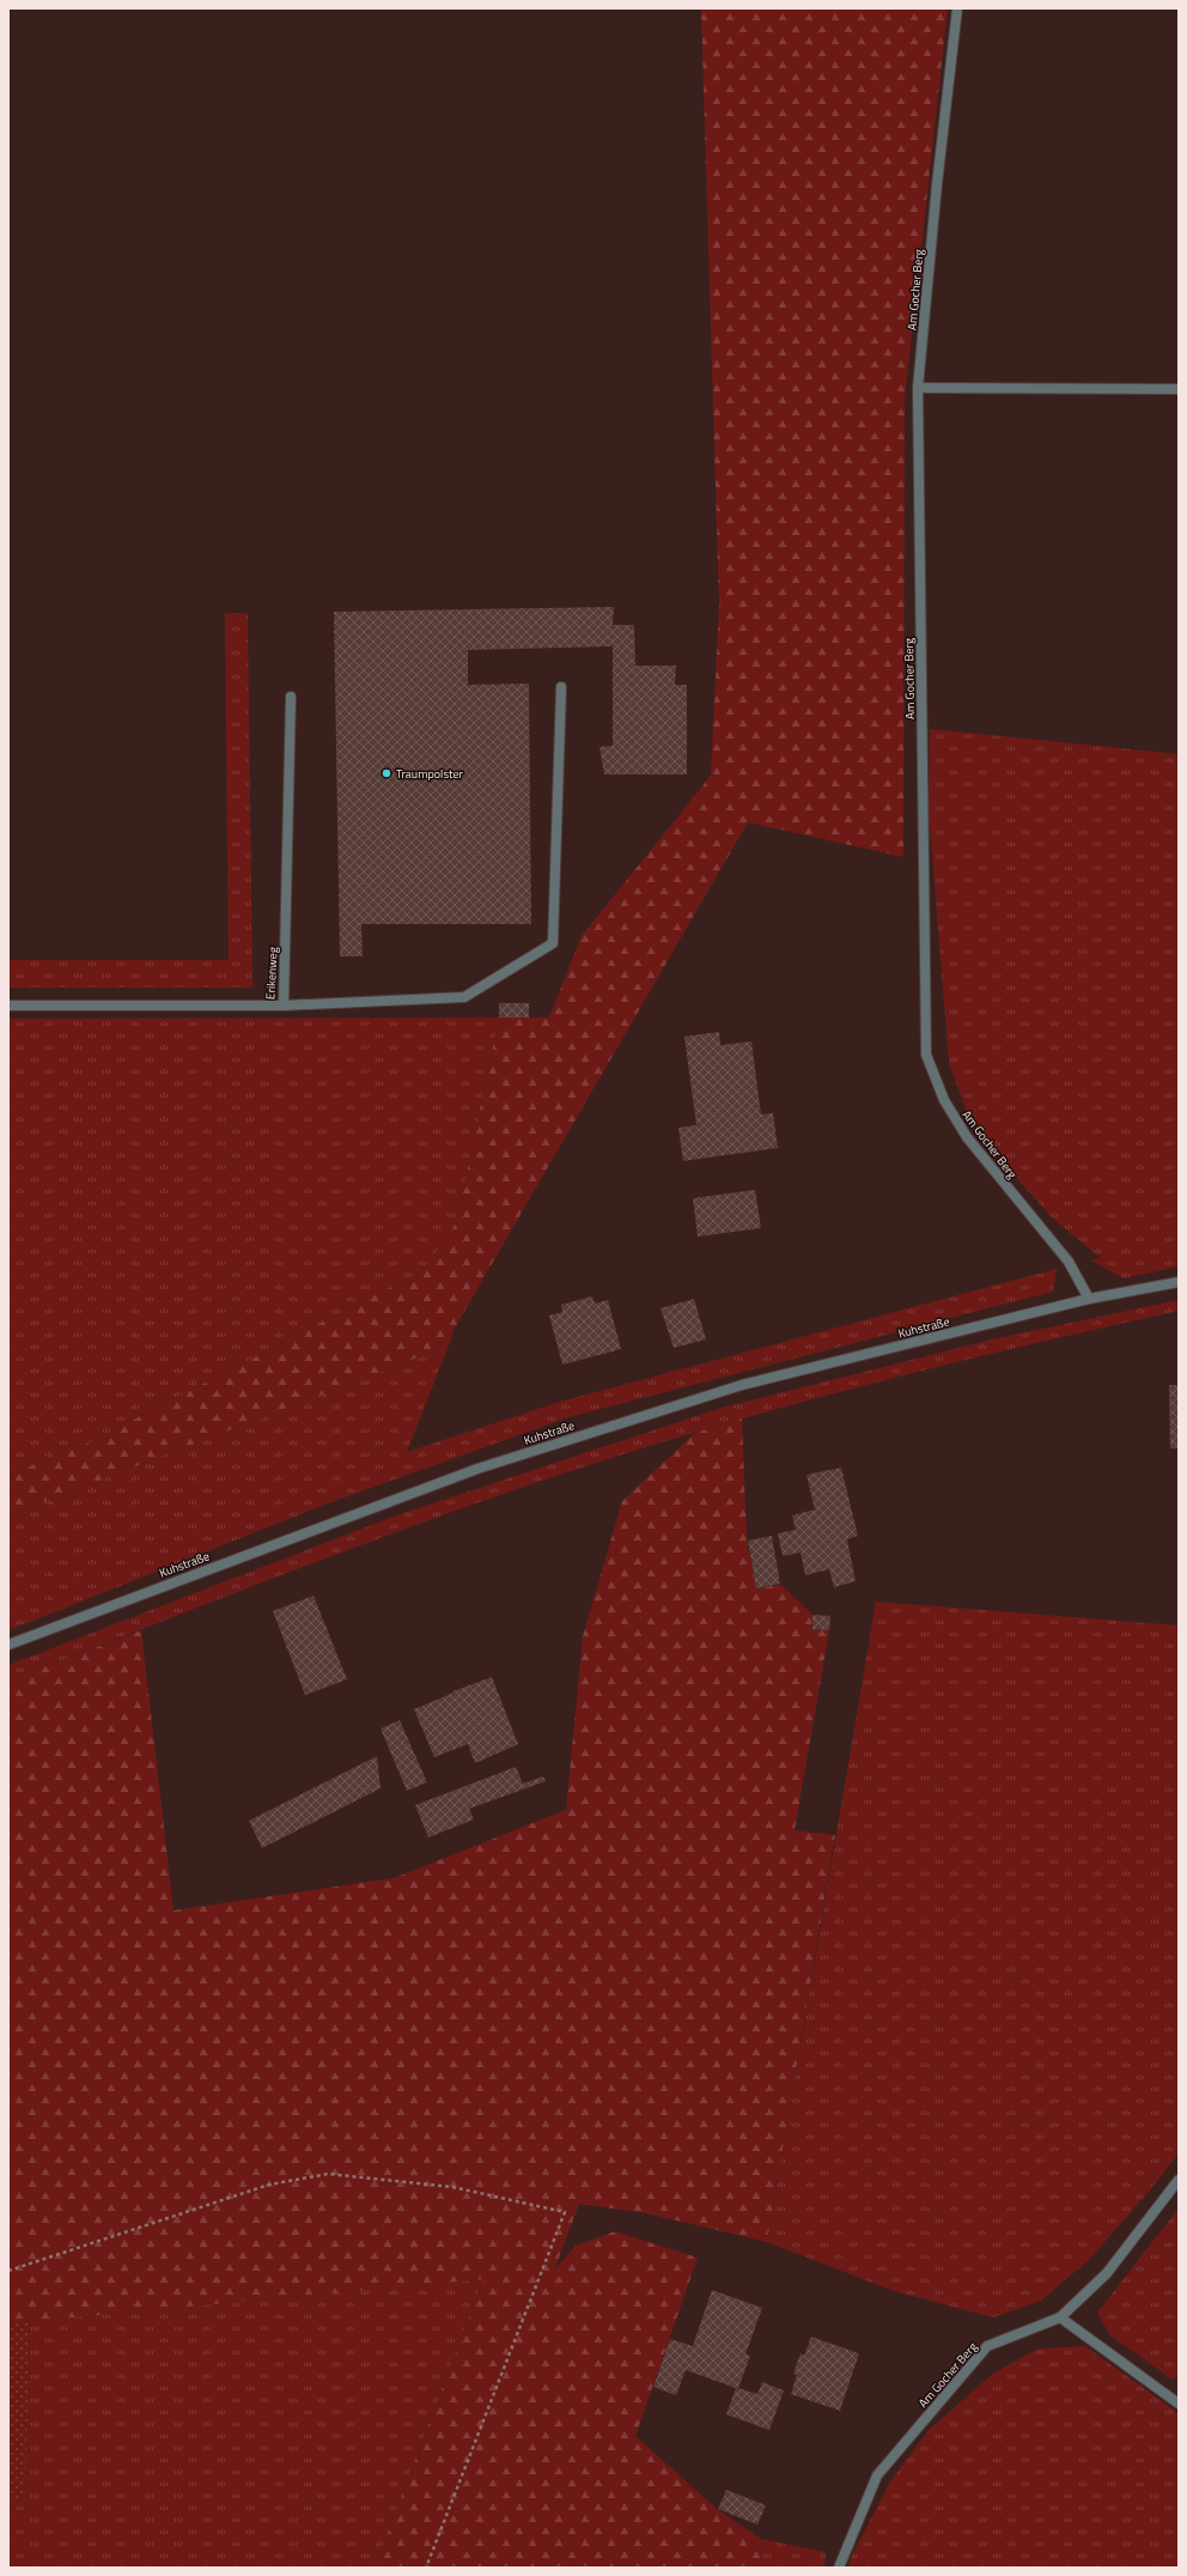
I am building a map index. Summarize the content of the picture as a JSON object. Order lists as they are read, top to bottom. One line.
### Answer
{"streets":{"street":["Am Gocher Berg","Erikenweg","Kuhstraße"]},"crossings":[["Am Gocher Berg","Kuhstraße"]],"places":["Traumpolster"]}
